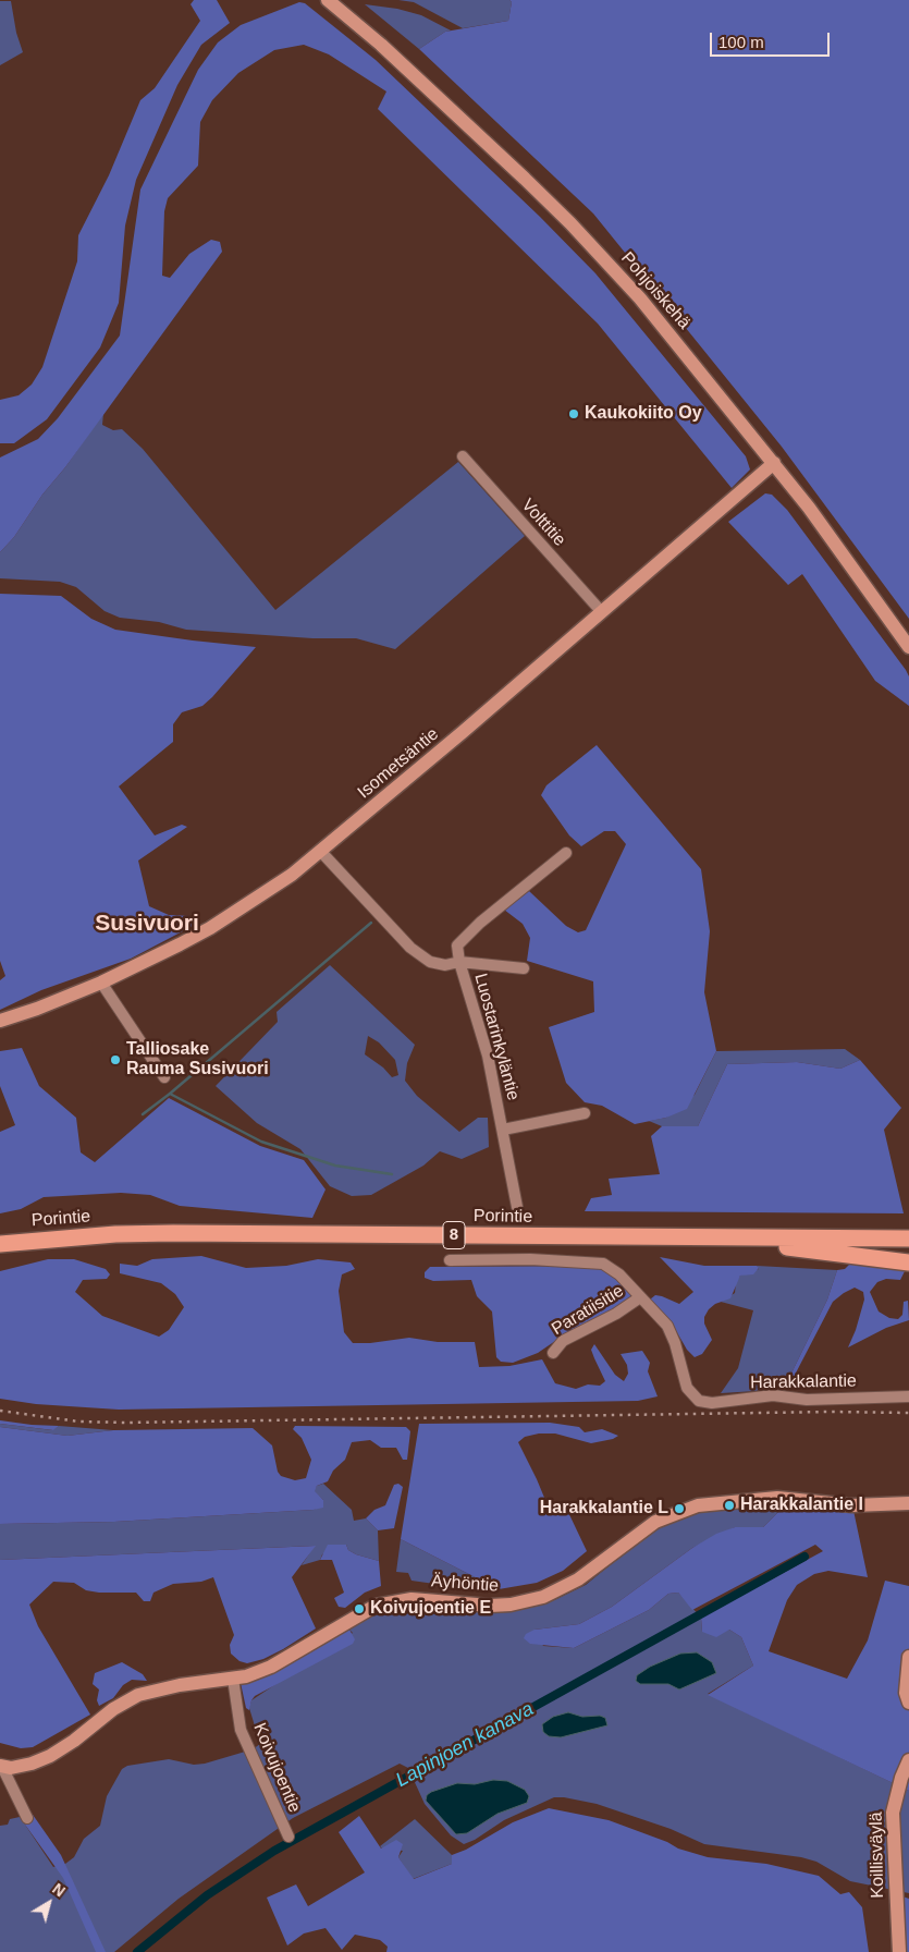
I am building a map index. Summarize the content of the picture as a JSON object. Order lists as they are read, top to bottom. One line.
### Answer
{"streets":{"highway":["Porintie","8"],"main road":["Pohjoiskehä","Isometsäntie","Äyhöntie","Koillisväylä"],"street":["Volttitie","Luostarinkyläntie","Paratiisitie","Harakkalantie","Koivujoentie"]},"crossings":[["Pohjoiskehä","Isometsäntie"],["Volttitie","Isometsäntie"],["Isometsäntie","Luostarinkyläntie"],["Paratiisitie","Harakkalantie"],["Äyhöntie","Koivujoentie"]],"districts":["Susivuori"],"water":["Lapinjoen kanava"],"places":["Kaukokiito Oy","Talliosake Rauma Susivuori","Harakkalantie I","Harakkalantie L","Koivujoentie E"],"scale_bar":"100 m","north":"top right"}
